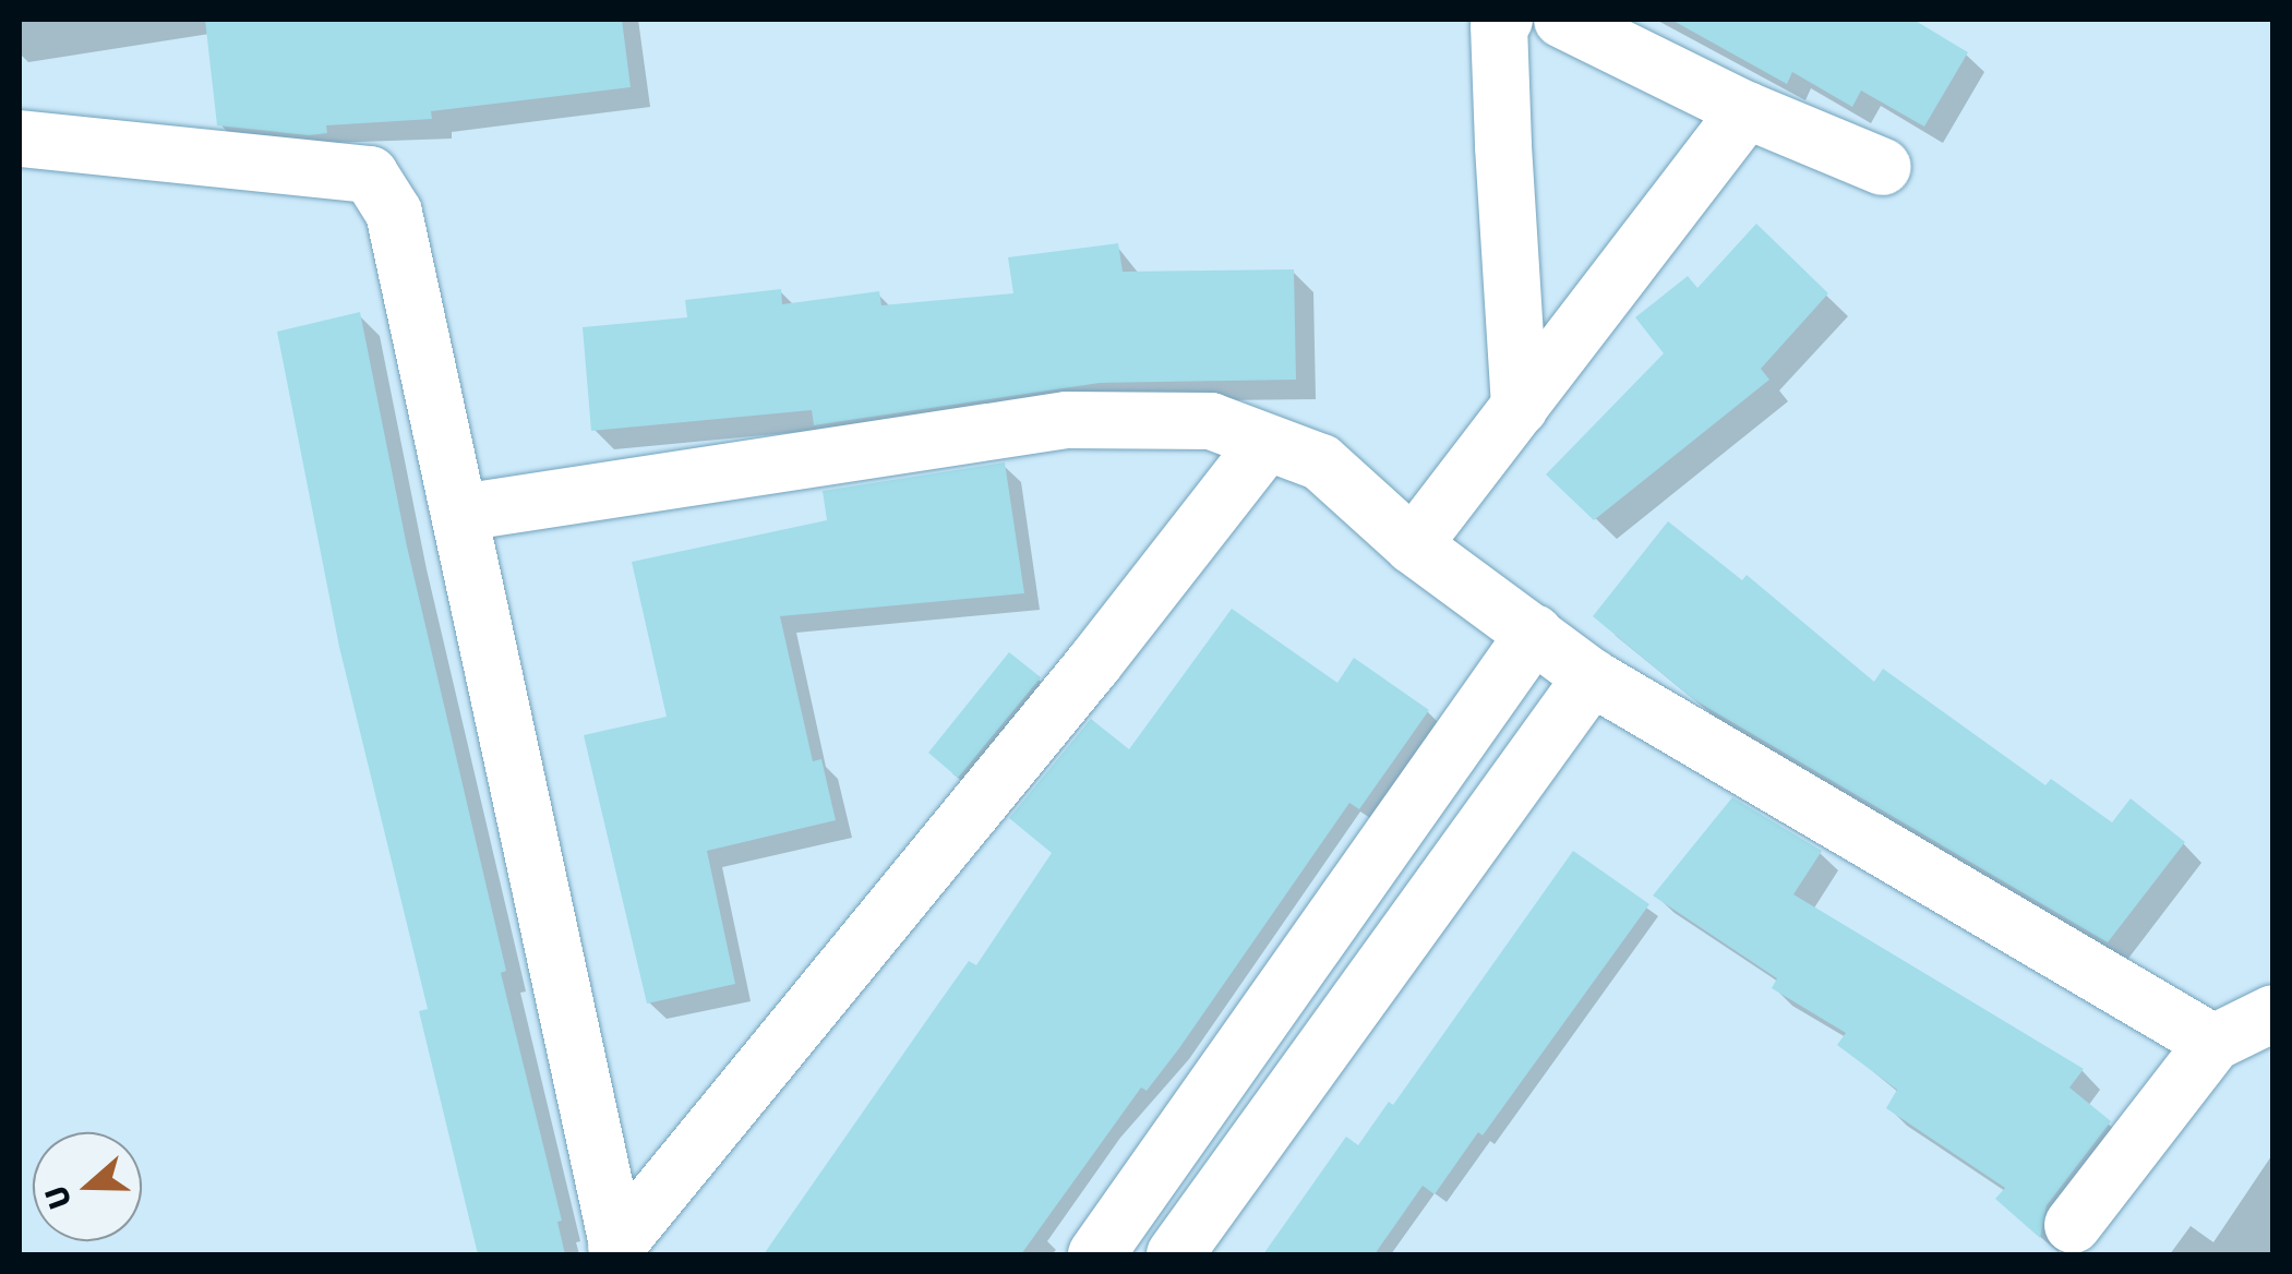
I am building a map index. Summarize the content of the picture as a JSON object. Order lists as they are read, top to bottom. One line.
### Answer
{"north":"left"}
